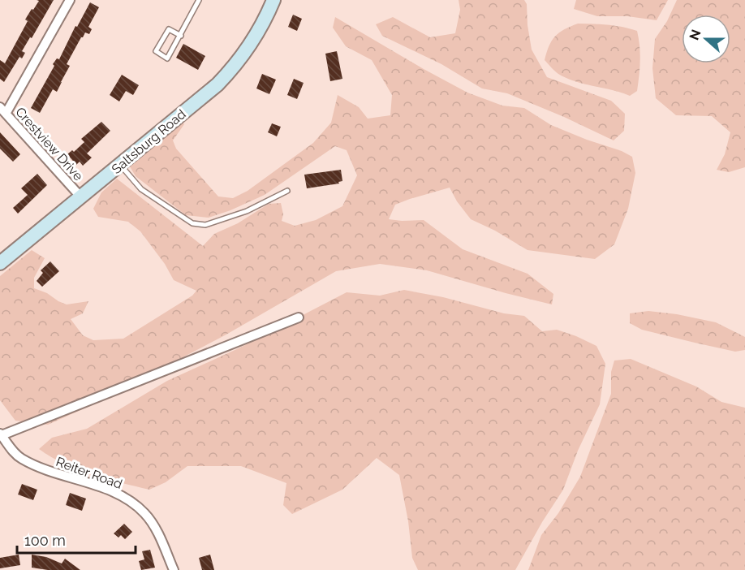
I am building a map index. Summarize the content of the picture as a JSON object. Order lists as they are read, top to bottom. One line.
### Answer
{"streets":{"main road":["Saltsburg Road"],"street":["Crestview Drive","Reiter Road"]},"crossings":[["Saltsburg Road","Crestview Drive"]],"scale_bar":"100 m","north":"left"}
